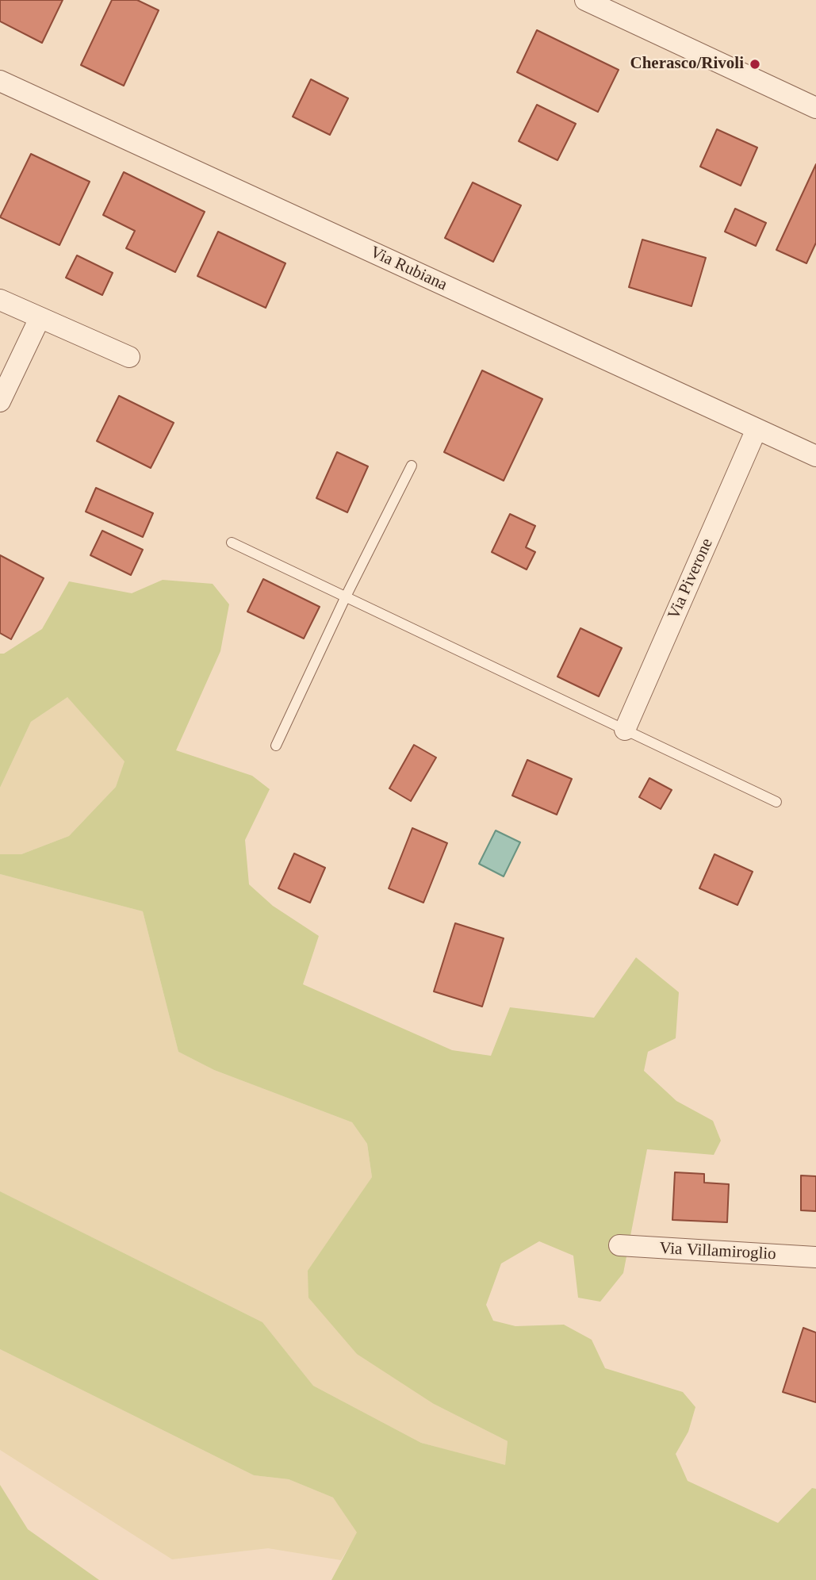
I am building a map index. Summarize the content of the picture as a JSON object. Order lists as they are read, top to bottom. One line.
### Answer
{"streets":{"street":["Via Rubiana","Via Piverone","Via Villamiroglio"]},"crossings":[["Via Rubiana","Via Piverone"]],"places":["Cherasco/Rivoli"]}
